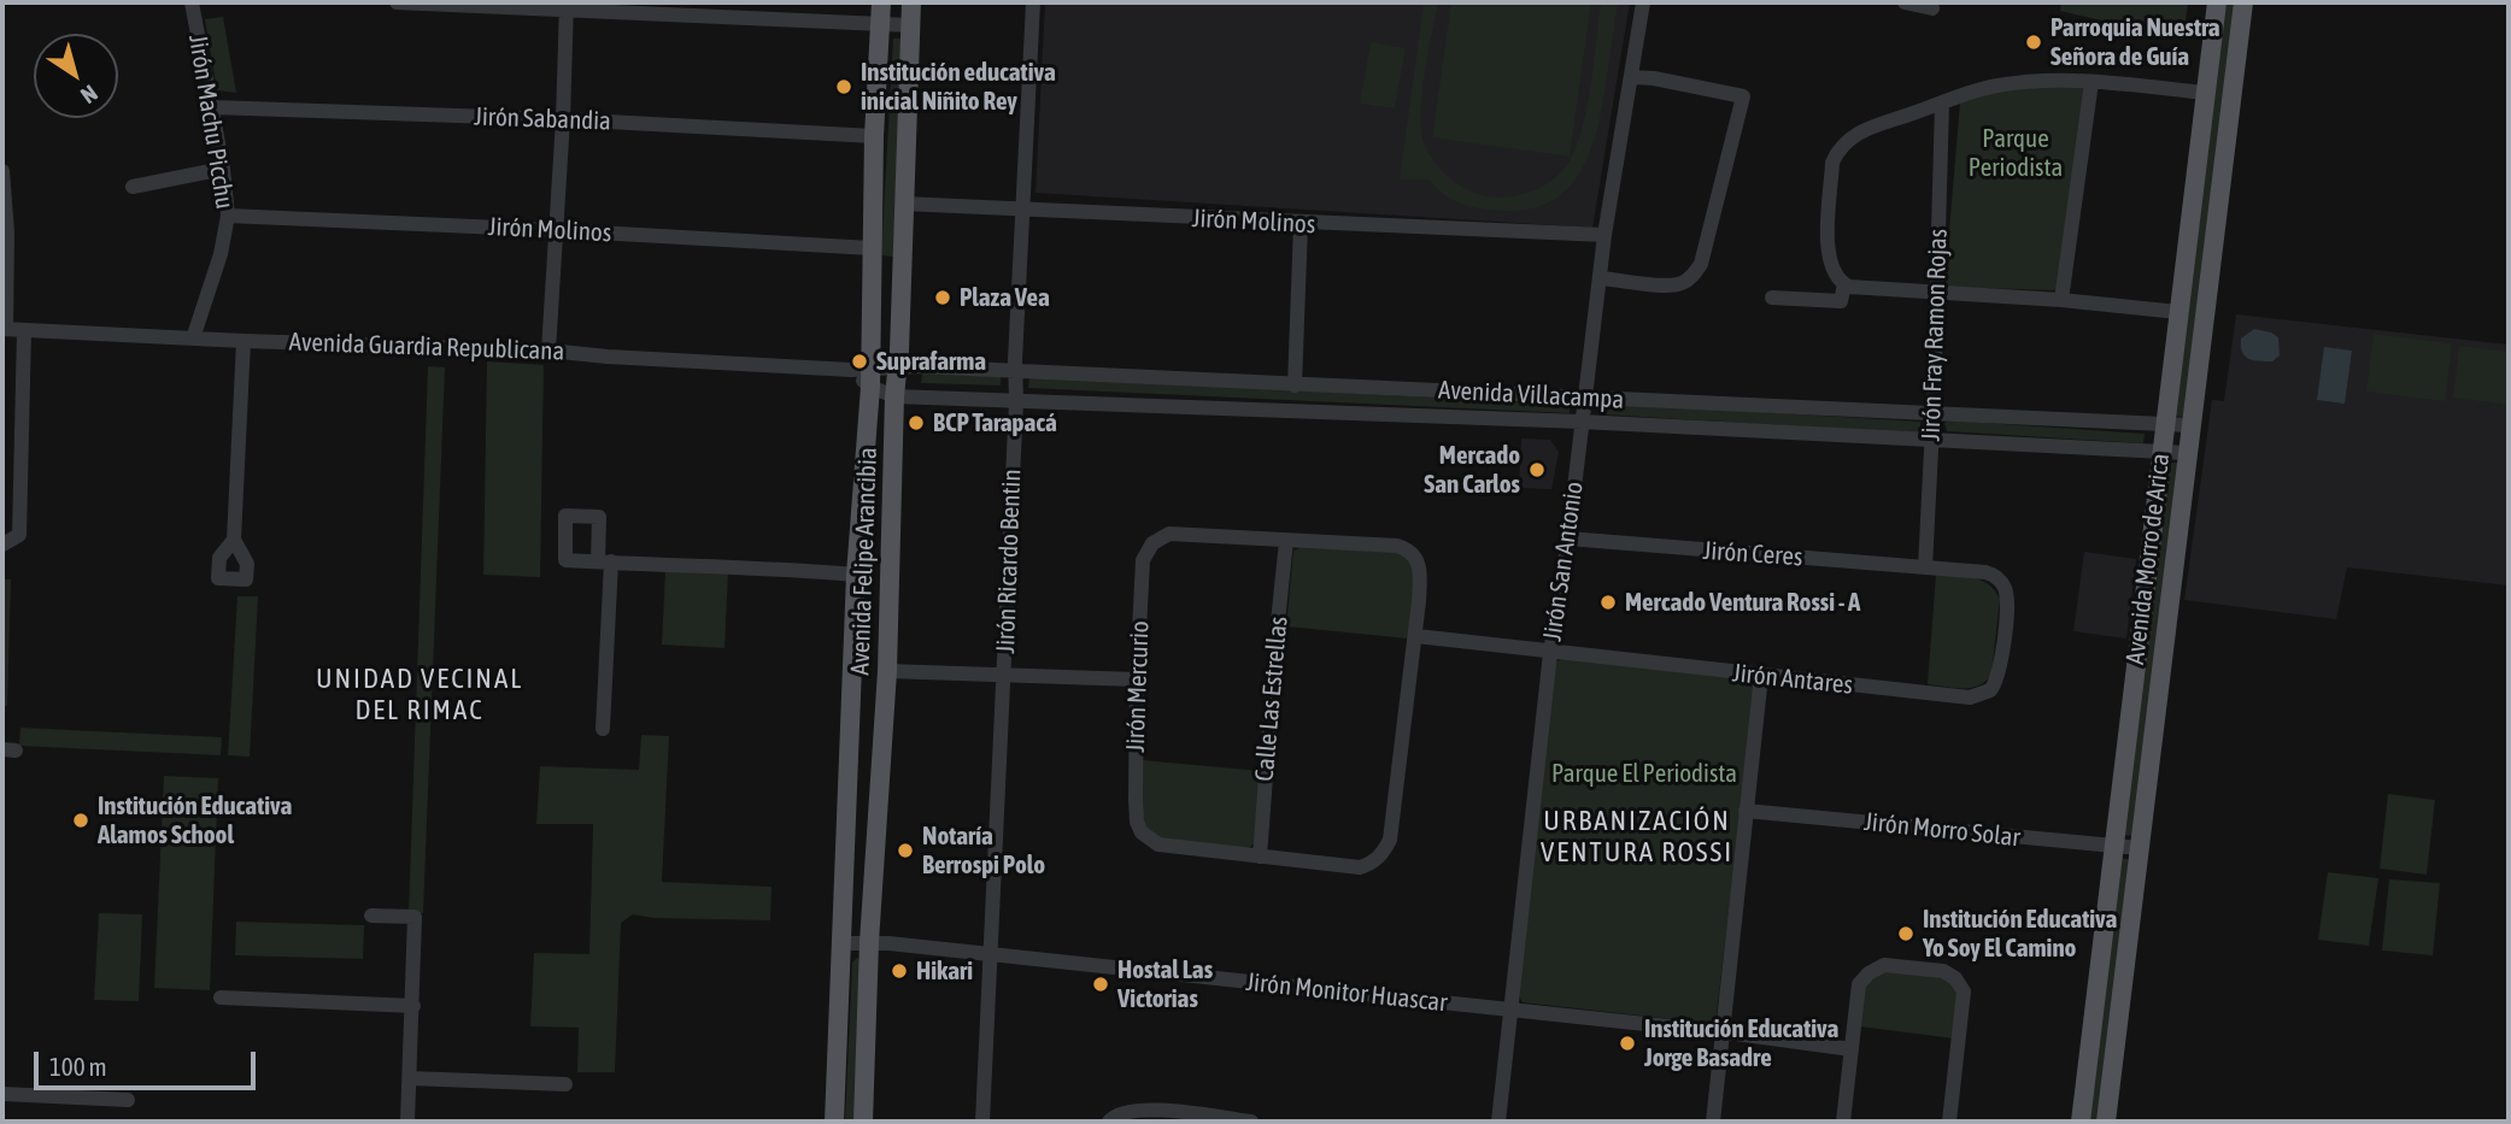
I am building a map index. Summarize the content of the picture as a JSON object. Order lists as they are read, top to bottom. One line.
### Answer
{"streets":{"main road":["Avenida Morro de Arica","Avenida Felipe Arancibia"],"street":["Jirón Sabandia","Jirón Machu Picchu","Jirón Molinos","Jirón Fray Ramon Rojas","Avenida Guardia Republicana","Avenida Villacampa","Jirón Ceres","Jirón Ricardo Bentin","Jirón San Antonio","Jirón Antares","Jirón Mercurio","Calle Las Estrellas","Jirón Morro Solar","Jirón Monitor Huascar"]},"crossings":[["Jirón Sabandia","Jirón Machu Picchu"],["Jirón Sabandia","Avenida Felipe Arancibia"],["Jirón Machu Picchu","Jirón Molinos"],["Jirón Machu Picchu","Avenida Guardia Republicana"],["Jirón Molinos","Avenida Felipe Arancibia"],["Jirón Molinos","Jirón Ricardo Bentin"],["Jirón Molinos","Jirón San Antonio"],["Jirón Fray Ramon Rojas","Avenida Villacampa"],["Jirón Fray Ramon Rojas","Jirón Ceres"],["Jirón Fray Ramon Rojas","Jirón Antares"],["Avenida Guardia Republicana","Avenida Villacampa"],["Avenida Guardia Republicana","Avenida Felipe Arancibia"],["Avenida Villacampa","Avenida Morro de Arica"],["Avenida Villacampa","Avenida Felipe Arancibia"],["Avenida Villacampa","Jirón Ricardo Bentin"],["Avenida Villacampa","Jirón San Antonio"],["Jirón Ceres","Jirón San Antonio"],["Jirón Ceres","Jirón Antares"],["Avenida Morro de Arica","Jirón Morro Solar"],["Avenida Felipe Arancibia","Jirón Monitor Huascar"],["Jirón Ricardo Bentin","Jirón Monitor Huascar"],["Jirón San Antonio","Jirón Antares"],["Jirón San Antonio","Jirón Monitor Huascar"],["Jirón Mercurio","Calle Las Estrellas"]],"districts":["UNIDAD VECINAL DEL RIMAC","URBANIZACIÓN VENTURA ROSSI"],"parks":["Parque Periodista","Parque El Periodista"],"places":["Parroquia Nuestra Señora de Guía","Institución educativa inicial Niñito Rey","Plaza Vea","Suprafarma","BCP Tarapacá","Mercado San Carlos","Mercado Ventura Rossi - A","Institución Educativa Alamos School","Notaría Berrospi Polo","Institución Educativa Yo Soy El Camino","Hikari","Hostal Las Victorias","Institución Educativa Jorge Basadre"],"scale_bar":"100 m","north":"bottom right"}
